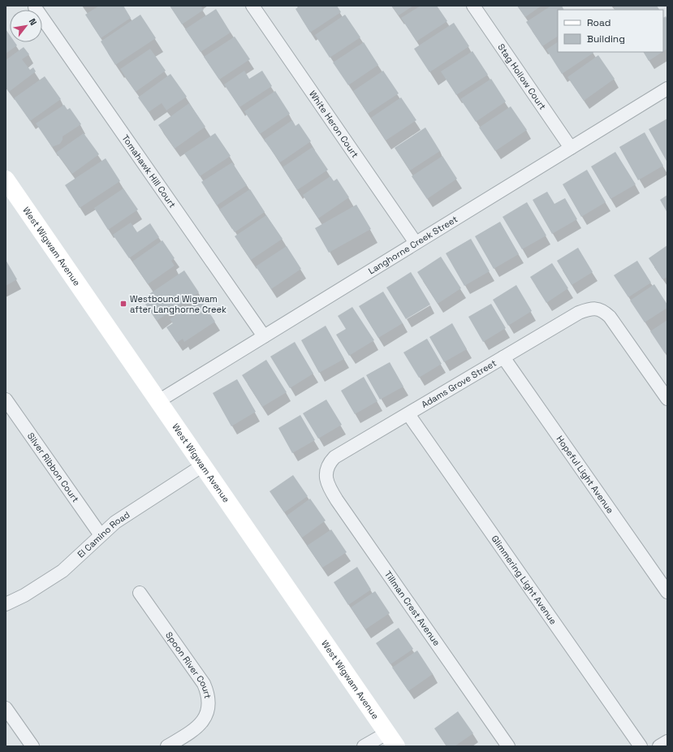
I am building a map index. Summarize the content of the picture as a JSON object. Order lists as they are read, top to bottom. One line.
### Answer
{"streets":{"street":["Stag Hollow Court","White Heron Court","Tomahawk Hill Court","Langhorne Creek Street","West Wigwam Avenue","Adams Grove Street","Silver Ribbon Court","Hopeful Light Avenue","El Camino Road","Glimmering Light Avenue","Tillman Crest Avenue","Spoon River Court"]},"crossings":[["Stag Hollow Court","Langhorne Creek Street"],["White Heron Court","Langhorne Creek Street"],["Tomahawk Hill Court","Langhorne Creek Street"],["Langhorne Creek Street","West Wigwam Avenue"],["West Wigwam Avenue","El Camino Road"],["Adams Grove Street","Hopeful Light Avenue"],["Adams Grove Street","Glimmering Light Avenue"],["Adams Grove Street","Tillman Crest Avenue"],["Silver Ribbon Court","El Camino Road"]],"places":{"transit":["Westbound Wigwam after Langhorne Creek"]},"legend":["Road","Building"],"north":"top right"}
